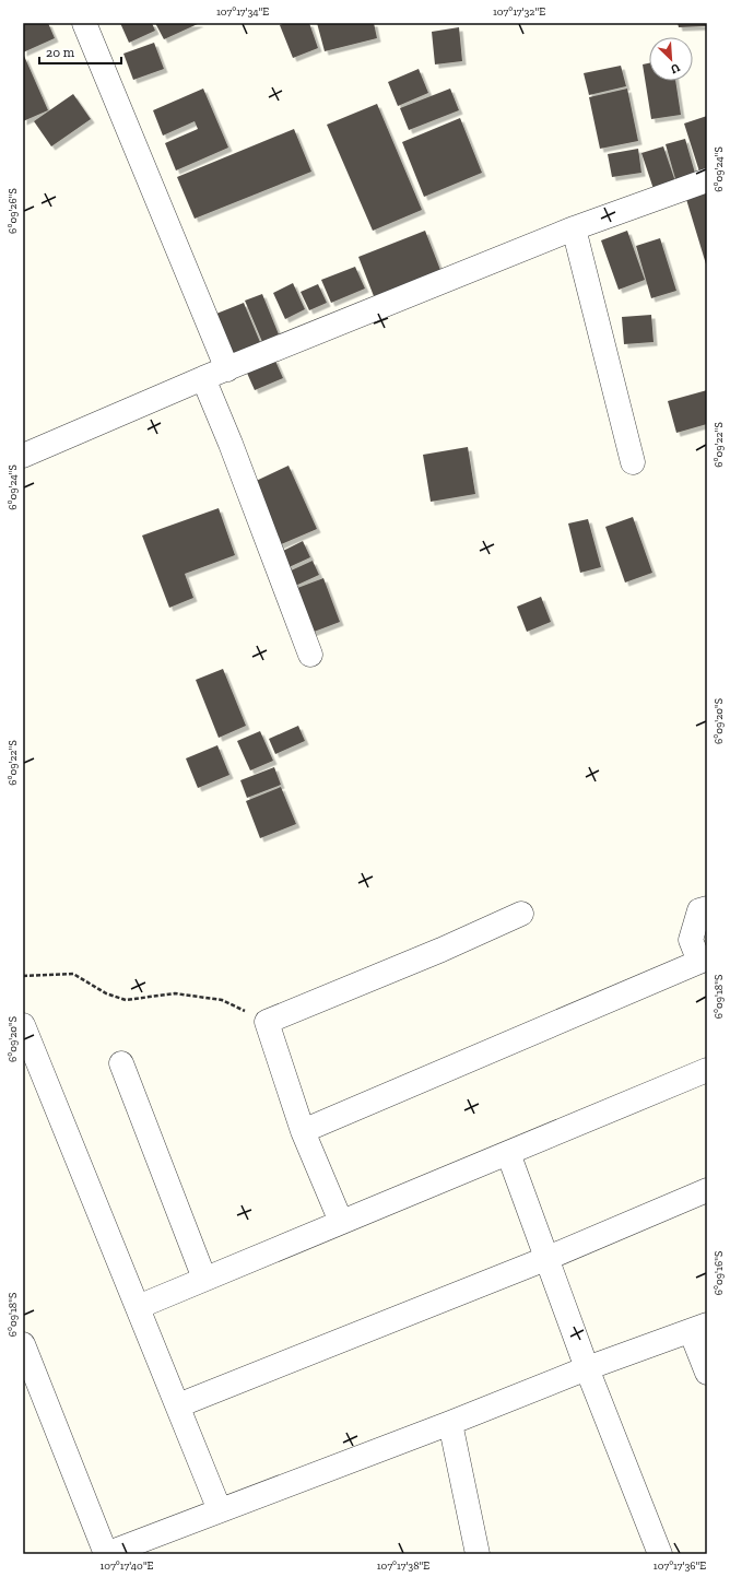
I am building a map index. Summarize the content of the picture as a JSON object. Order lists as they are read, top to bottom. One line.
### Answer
{"scale_bar":"20 m","north":"bottom right","coordinates":["107°17'34\"E","107°17'32\"E","6°09'24\"S","6°09'26\"S","6°09'22\"S","6°09'20\"S","6°09'18\"S","6°09'16\"S","107°17'40\"E","107°17'38\"E","107°17'36\"E"]}
